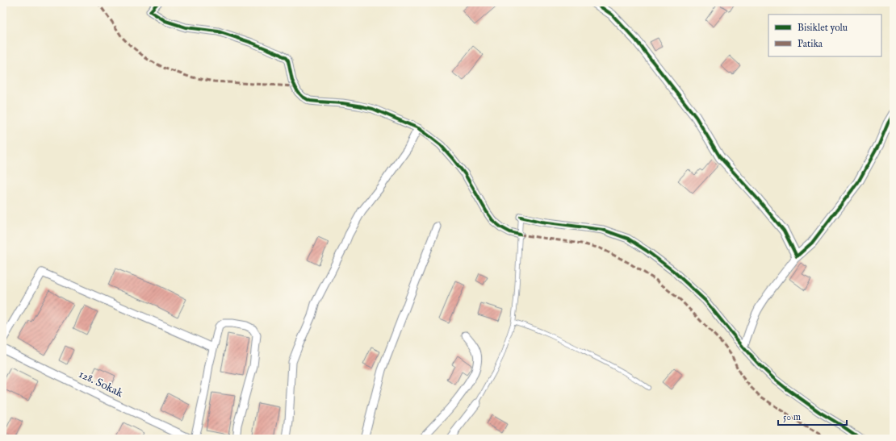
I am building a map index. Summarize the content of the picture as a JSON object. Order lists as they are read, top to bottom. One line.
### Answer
{"streets":{"street":["128. Sokak"]},"legend":["Bisiklet yolu","Patika"],"scale_bar":"50 m"}
